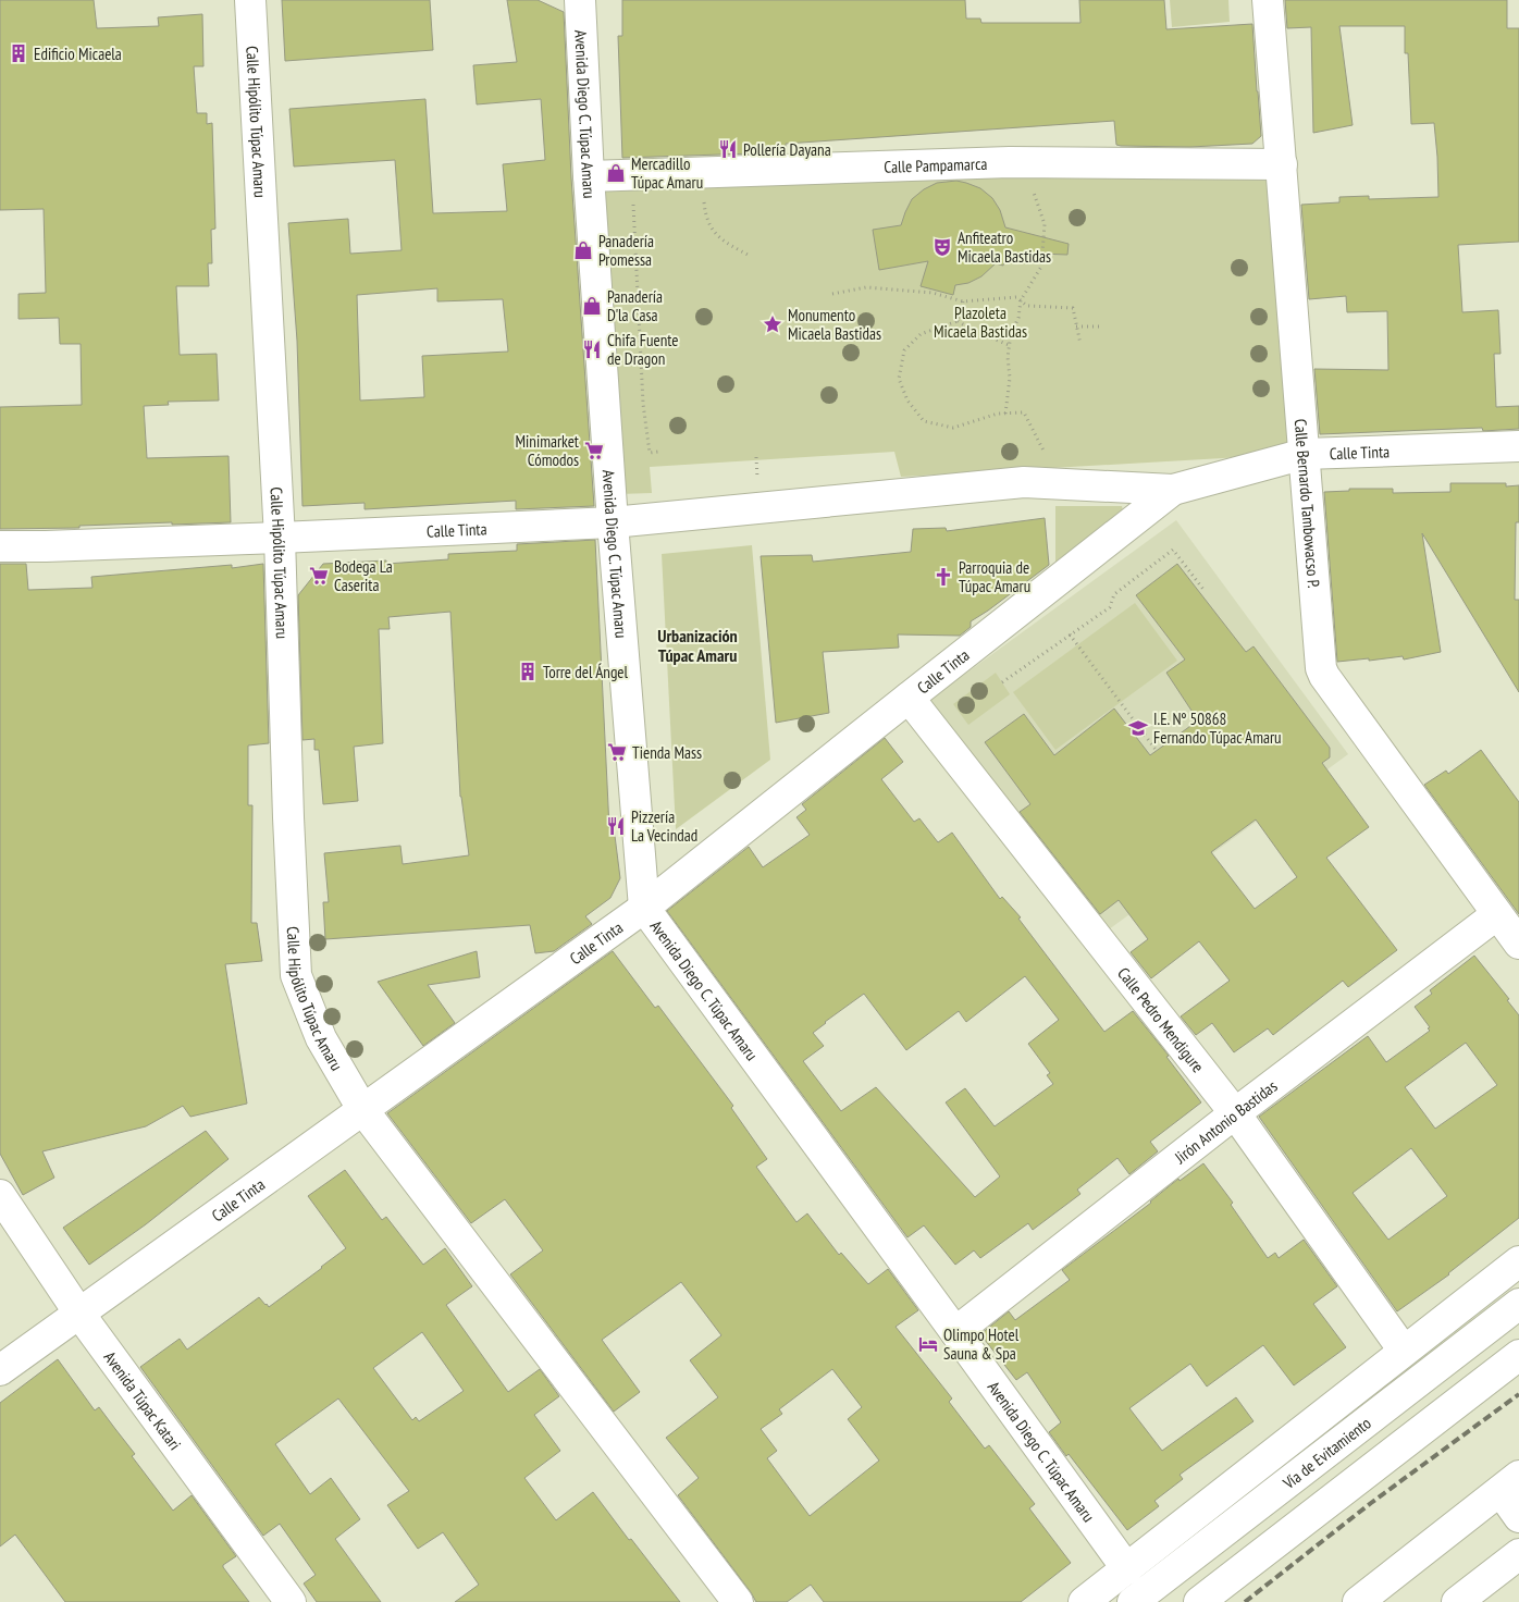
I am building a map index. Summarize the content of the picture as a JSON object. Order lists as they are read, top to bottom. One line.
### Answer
{"streets":{"main road":["Avenida Diego C. Túpac Amaru","Calle Hipólito Túpac Amaru","Calle Pampamarca","Calle Tinta","Calle Bernardo Tambowacso P.","Calle Pedro Mendigure","Jirón Antonio Bastidas","Avenida Túpac Katari","Vía de Evitamiento"]},"crossings":[["Avenida Diego C. Túpac Amaru","Calle Pampamarca"],["Avenida Diego C. Túpac Amaru","Calle Tinta"],["Avenida Diego C. Túpac Amaru","Jirón Antonio Bastidas"],["Calle Hipólito Túpac Amaru","Calle Tinta"],["Calle Pampamarca","Calle Bernardo Tambowacso P."],["Calle Tinta","Calle Bernardo Tambowacso P."],["Calle Tinta","Calle Pedro Mendigure"],["Calle Tinta","Avenida Túpac Katari"],["Calle Bernardo Tambowacso P.","Jirón Antonio Bastidas"],["Calle Pedro Mendigure","Jirón Antonio Bastidas"]],"districts":["Urbanización Túpac Amaru"],"parks":["Plazoleta Micaela Bastidas"],"places":{"building":["Edificio Micaela","Torre del Ángel"],"restaurant":["Pollería Dayana","Chifa Fuente de Dragon","Pizzería La Vecindad"],"shop":["Mercadillo Túpac Amaru","Panadería Promessa","Panadería D'la Casa"],"theatre":["Anfiteatro Micaela Bastidas"],"place":["Monumento Micaela Bastidas"],"supermarket":["Minimarket Cómodos","Bodega La Caserita","Tienda Mass"],"church":["Parroquia de Túpac Amaru"],"school or university":["I.E. Nº 50868 Fernando Túpac Amaru"],"hotel":["Olimpo Hotel Sauna & Spa"]}}
